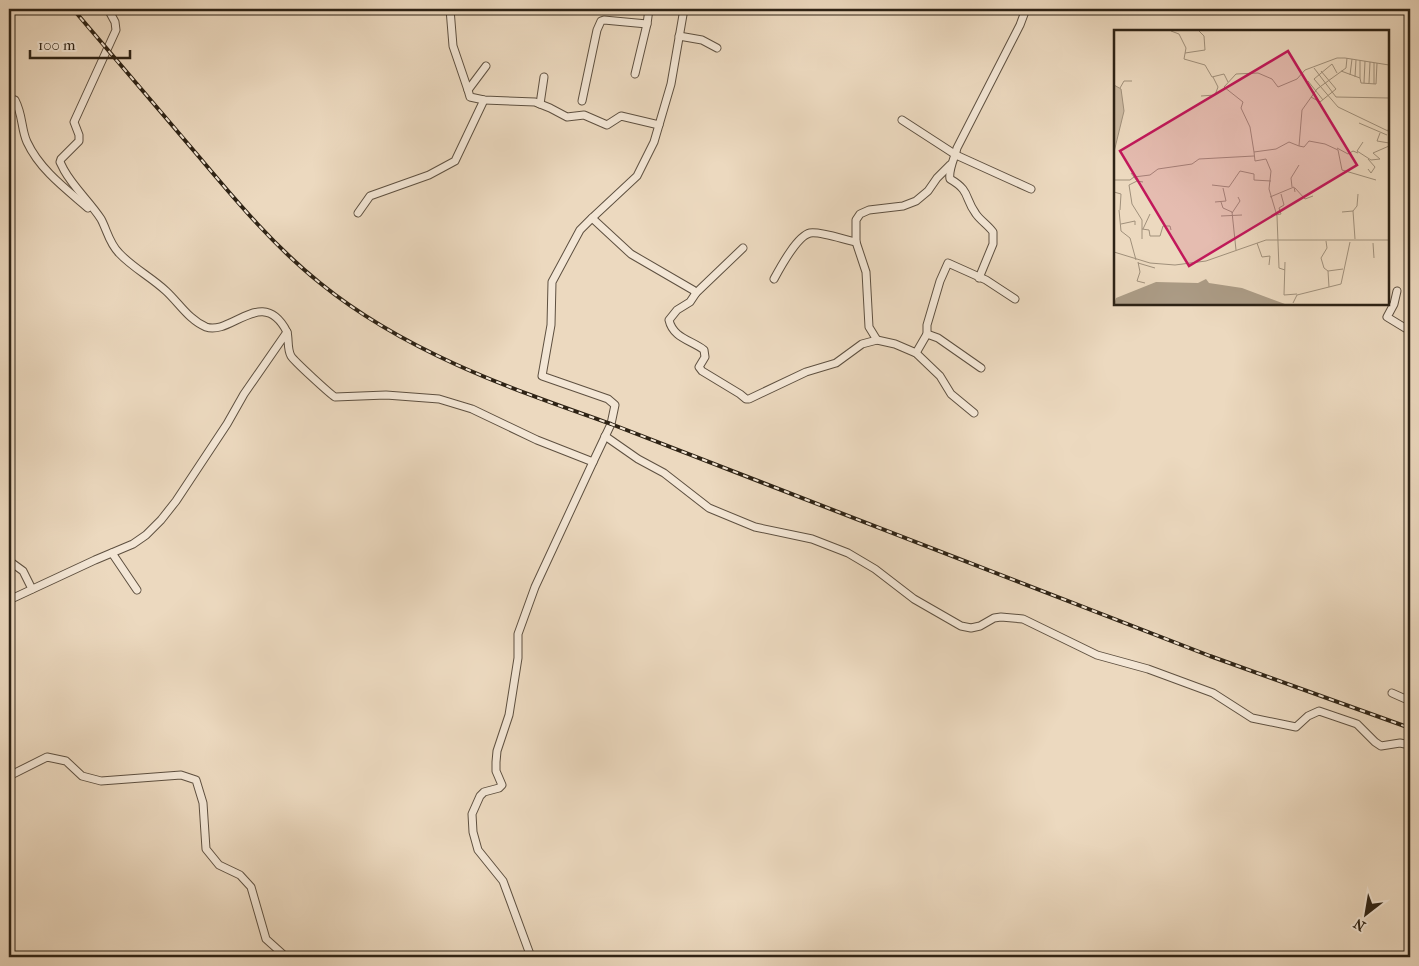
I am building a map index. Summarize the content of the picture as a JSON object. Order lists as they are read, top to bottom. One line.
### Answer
{"scale_bar":"100 m","north":"bottom left"}
